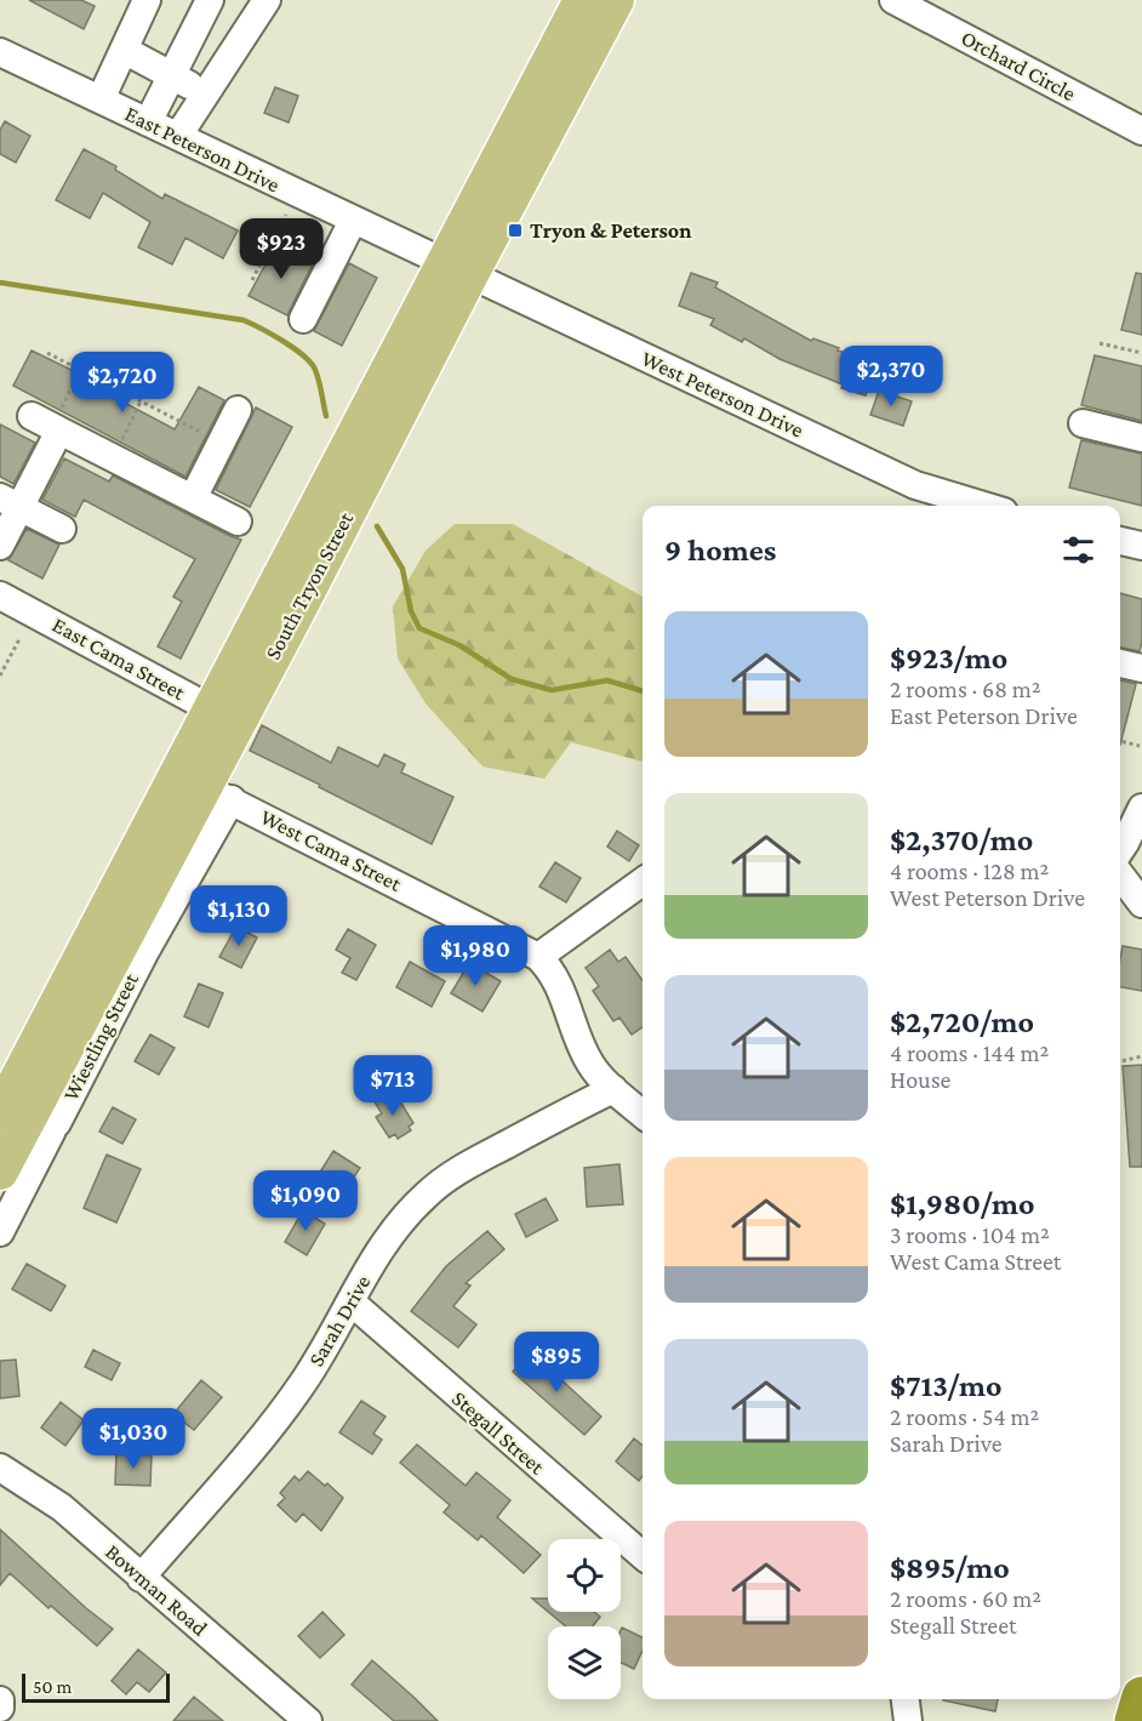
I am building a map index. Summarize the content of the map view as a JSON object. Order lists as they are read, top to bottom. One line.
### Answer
{"streets":{"main road":["South Tryon Street"],"street":["Orchard Circle","East Peterson Drive","West Peterson Drive","East Cama Street","West Cama Street","Wiestling Street","Sarah Drive","Stegall Street","Bowman Road"]},"crossings":[["East Peterson Drive","West Peterson Drive"],["East Peterson Drive","South Tryon Street"],["West Peterson Drive","South Tryon Street"],["South Tryon Street","East Cama Street"],["South Tryon Street","West Cama Street"],["South Tryon Street","Wiestling Street"],["West Cama Street","Wiestling Street"],["West Cama Street","Sarah Drive"],["Sarah Drive","Stegall Street"],["Sarah Drive","Bowman Road"]],"places":{"transit":["Tryon & Peterson"]},"scale_bar":"50 m","page":{"price":["$923","$2,370","$2,720","$1,130","$1,980","$713","$1,090","$895","$1,030"],"heading":"9 homes","list":[{"name":"$923/mo","note":"2 rooms · 68 m² · East Peterson Drive"},{"name":"$2,370/mo","note":"4 rooms · 128 m² · West Peterson Drive"},{"name":"$2,720/mo","note":"4 rooms · 144 m² · House"},{"name":"$1,980/mo","note":"3 rooms · 104 m² · West Cama Street"},{"name":"$713/mo","note":"2 rooms · 54 m² · Sarah Drive"},{"name":"$895/mo","note":"2 rooms · 60 m² · Stegall Street"}],"scale":"50 m"}}
